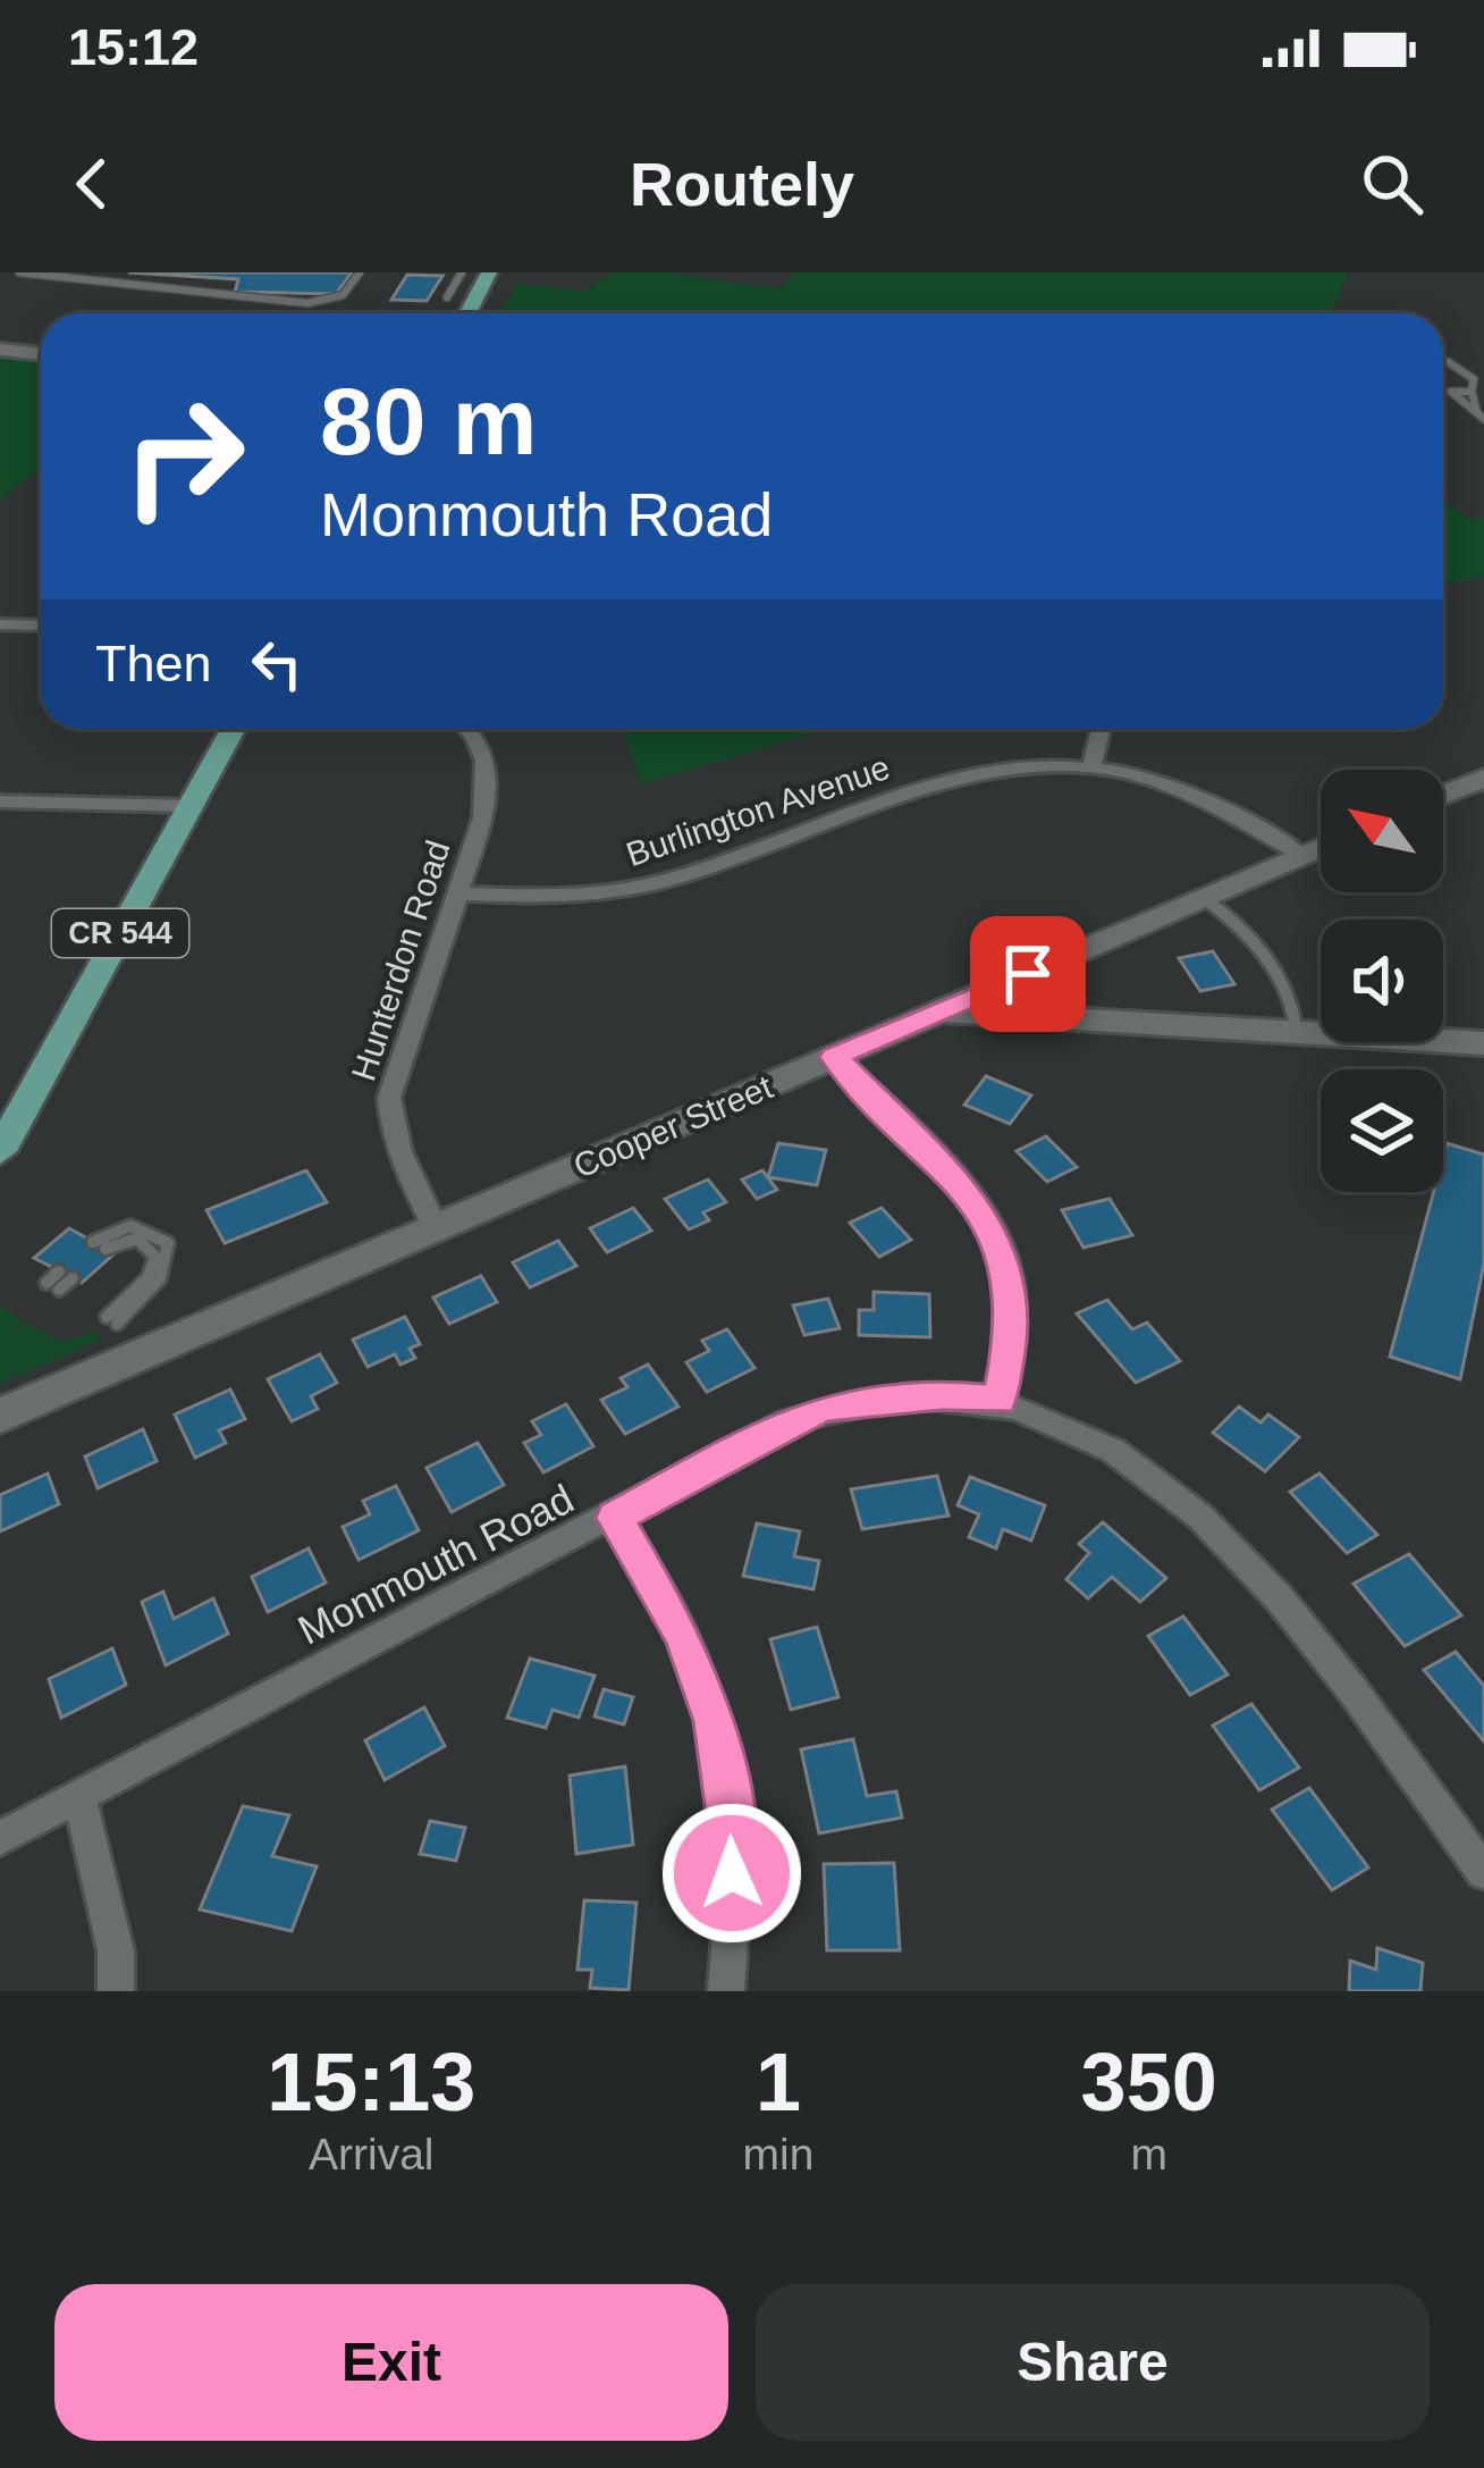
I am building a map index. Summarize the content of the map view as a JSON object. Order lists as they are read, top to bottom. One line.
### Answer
{"streets":{"main road":["CR 544","Cooper Street"],"street":["Burlington Avenue","Hunterdon Road","Monmouth Road"]},"crossings":[["Burlington Avenue","Hunterdon Road"],["Burlington Avenue","Cooper Street"],["Hunterdon Road","Cooper Street"]],"north":"top left","page":{"status":"15:12","header":"Routely","turn":["80 m","Monmouth Road"],"then":"Then","eta":["15:13","Arrival","1","min","350","m"],"buttons":["Exit","Share"]}}
